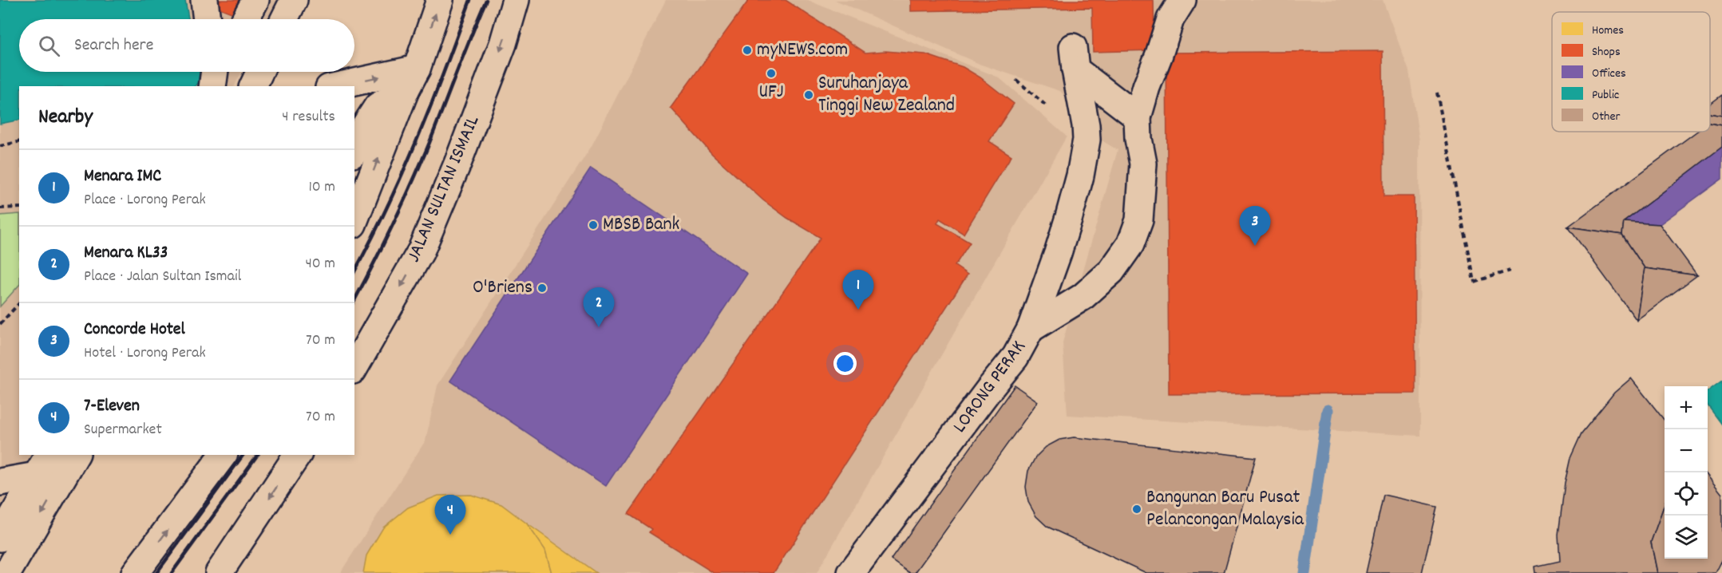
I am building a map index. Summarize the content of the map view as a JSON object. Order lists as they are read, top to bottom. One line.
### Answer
{"streets":{"main road":["JALAN SULTAN ISMAIL","LORONG PERAK"]},"places":["myNEWS.com","UFJ","Suruhanjaya Tinggi New Zealand","MBSB Bank","O'Briens","Bangunan Baru Pusat Pelancongan Malaysia"],"legend":["Homes","Shops","Offices","Public","Other"],"page":{"search":"Search here","heading":["Nearby","4 results"],"list":[{"mark":"1","name":"Menara IMC","note":"Place · Lorong Perak","value":"10 m"},{"mark":"2","name":"Menara KL33","note":"Place · Jalan Sultan Ismail","value":"40 m"},{"mark":"3","name":"Concorde Hotel","note":"Hotel · Lorong Perak","value":"70 m"},{"mark":"4","name":"7-Eleven","note":"Supermarket","value":"70 m"}],"pins":["3","1","2","4"],"map_buttons":["+","−"]}}
